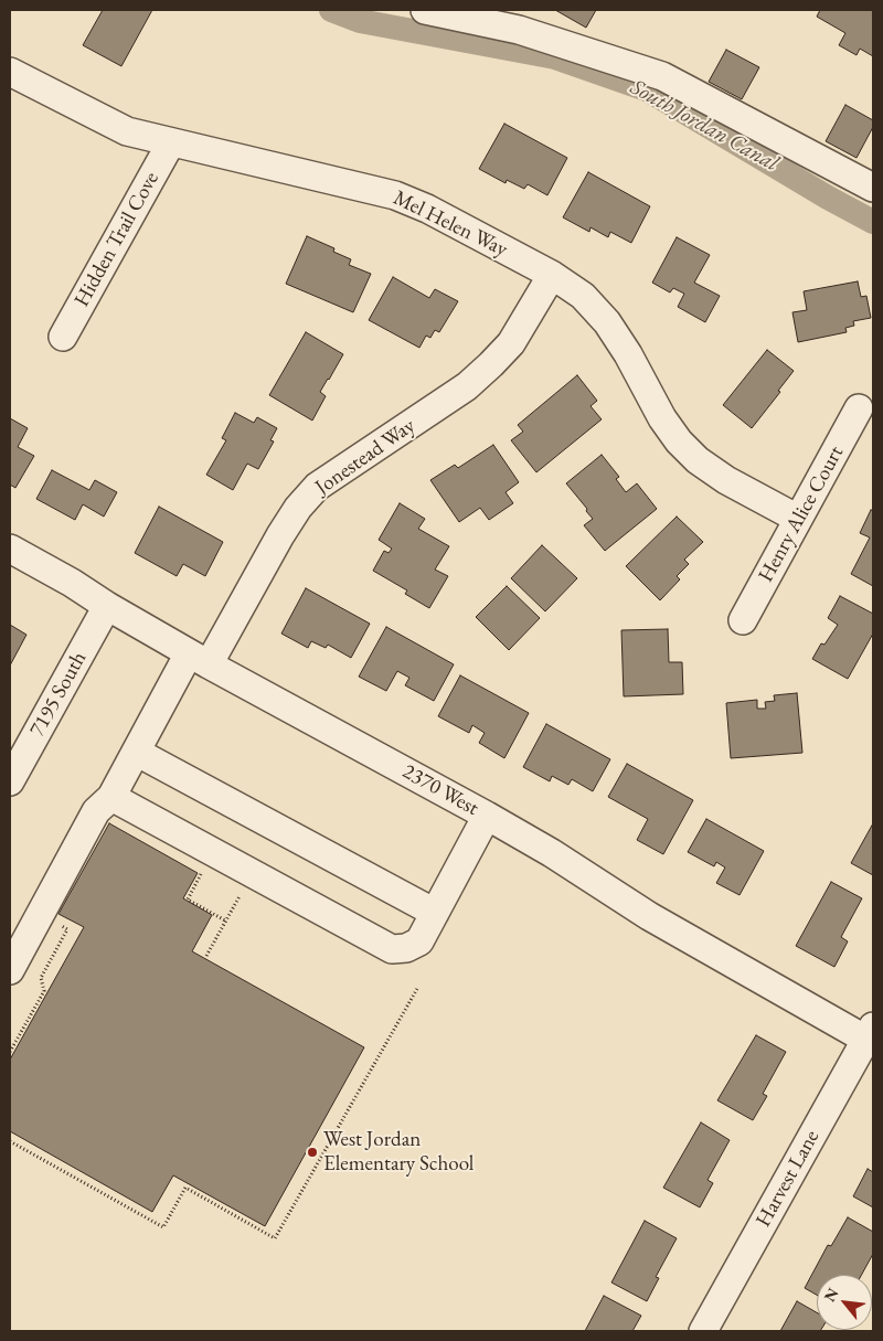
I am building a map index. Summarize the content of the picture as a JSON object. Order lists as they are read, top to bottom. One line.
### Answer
{"streets":{"street":["Mel Helen Way","Hidden Trail Cove","Jonestead Way","Henry Alice Court","7195 South","2370 West","Harvest Lane"]},"crossings":[["Mel Helen Way","Hidden Trail Cove"],["Mel Helen Way","Jonestead Way"],["Mel Helen Way","Henry Alice Court"],["Jonestead Way","2370 West"],["7195 South","2370 West"],["2370 West","Harvest Lane"]],"water":["South Jordan Canal"],"places":["West Jordan Elementary School"],"north":"top left"}
